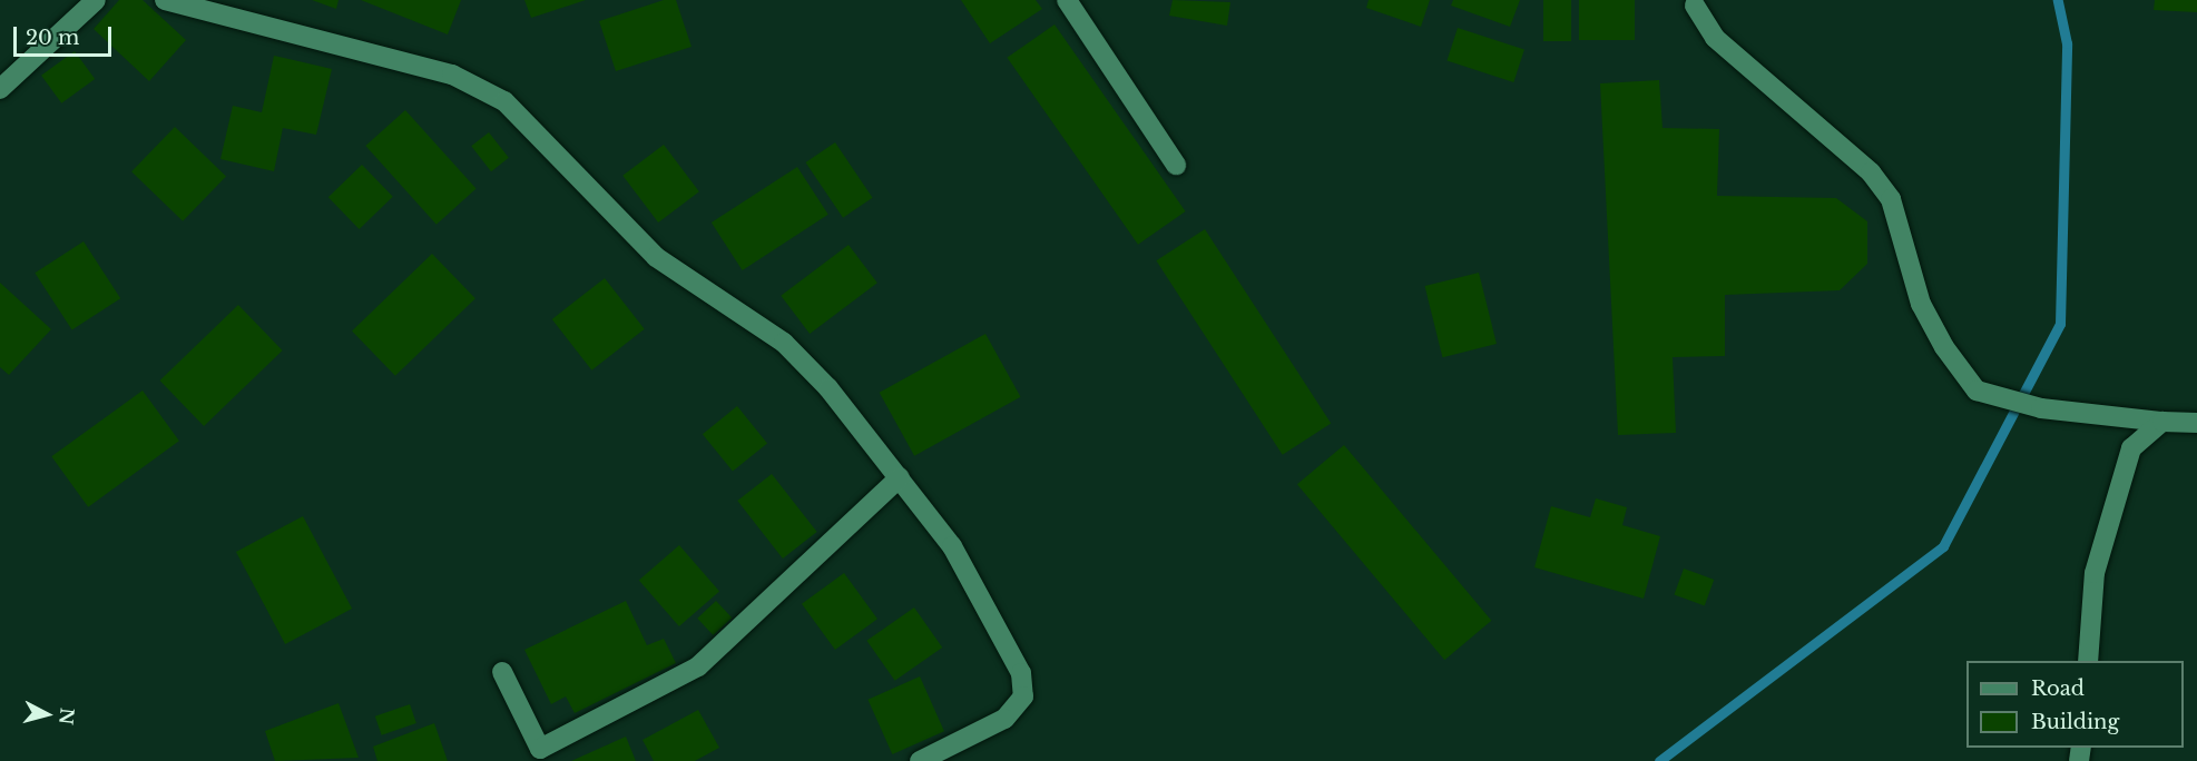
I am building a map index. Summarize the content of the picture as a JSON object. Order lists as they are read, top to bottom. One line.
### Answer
{"legend":["Road","Building"],"scale_bar":"20 m","north":"right"}
